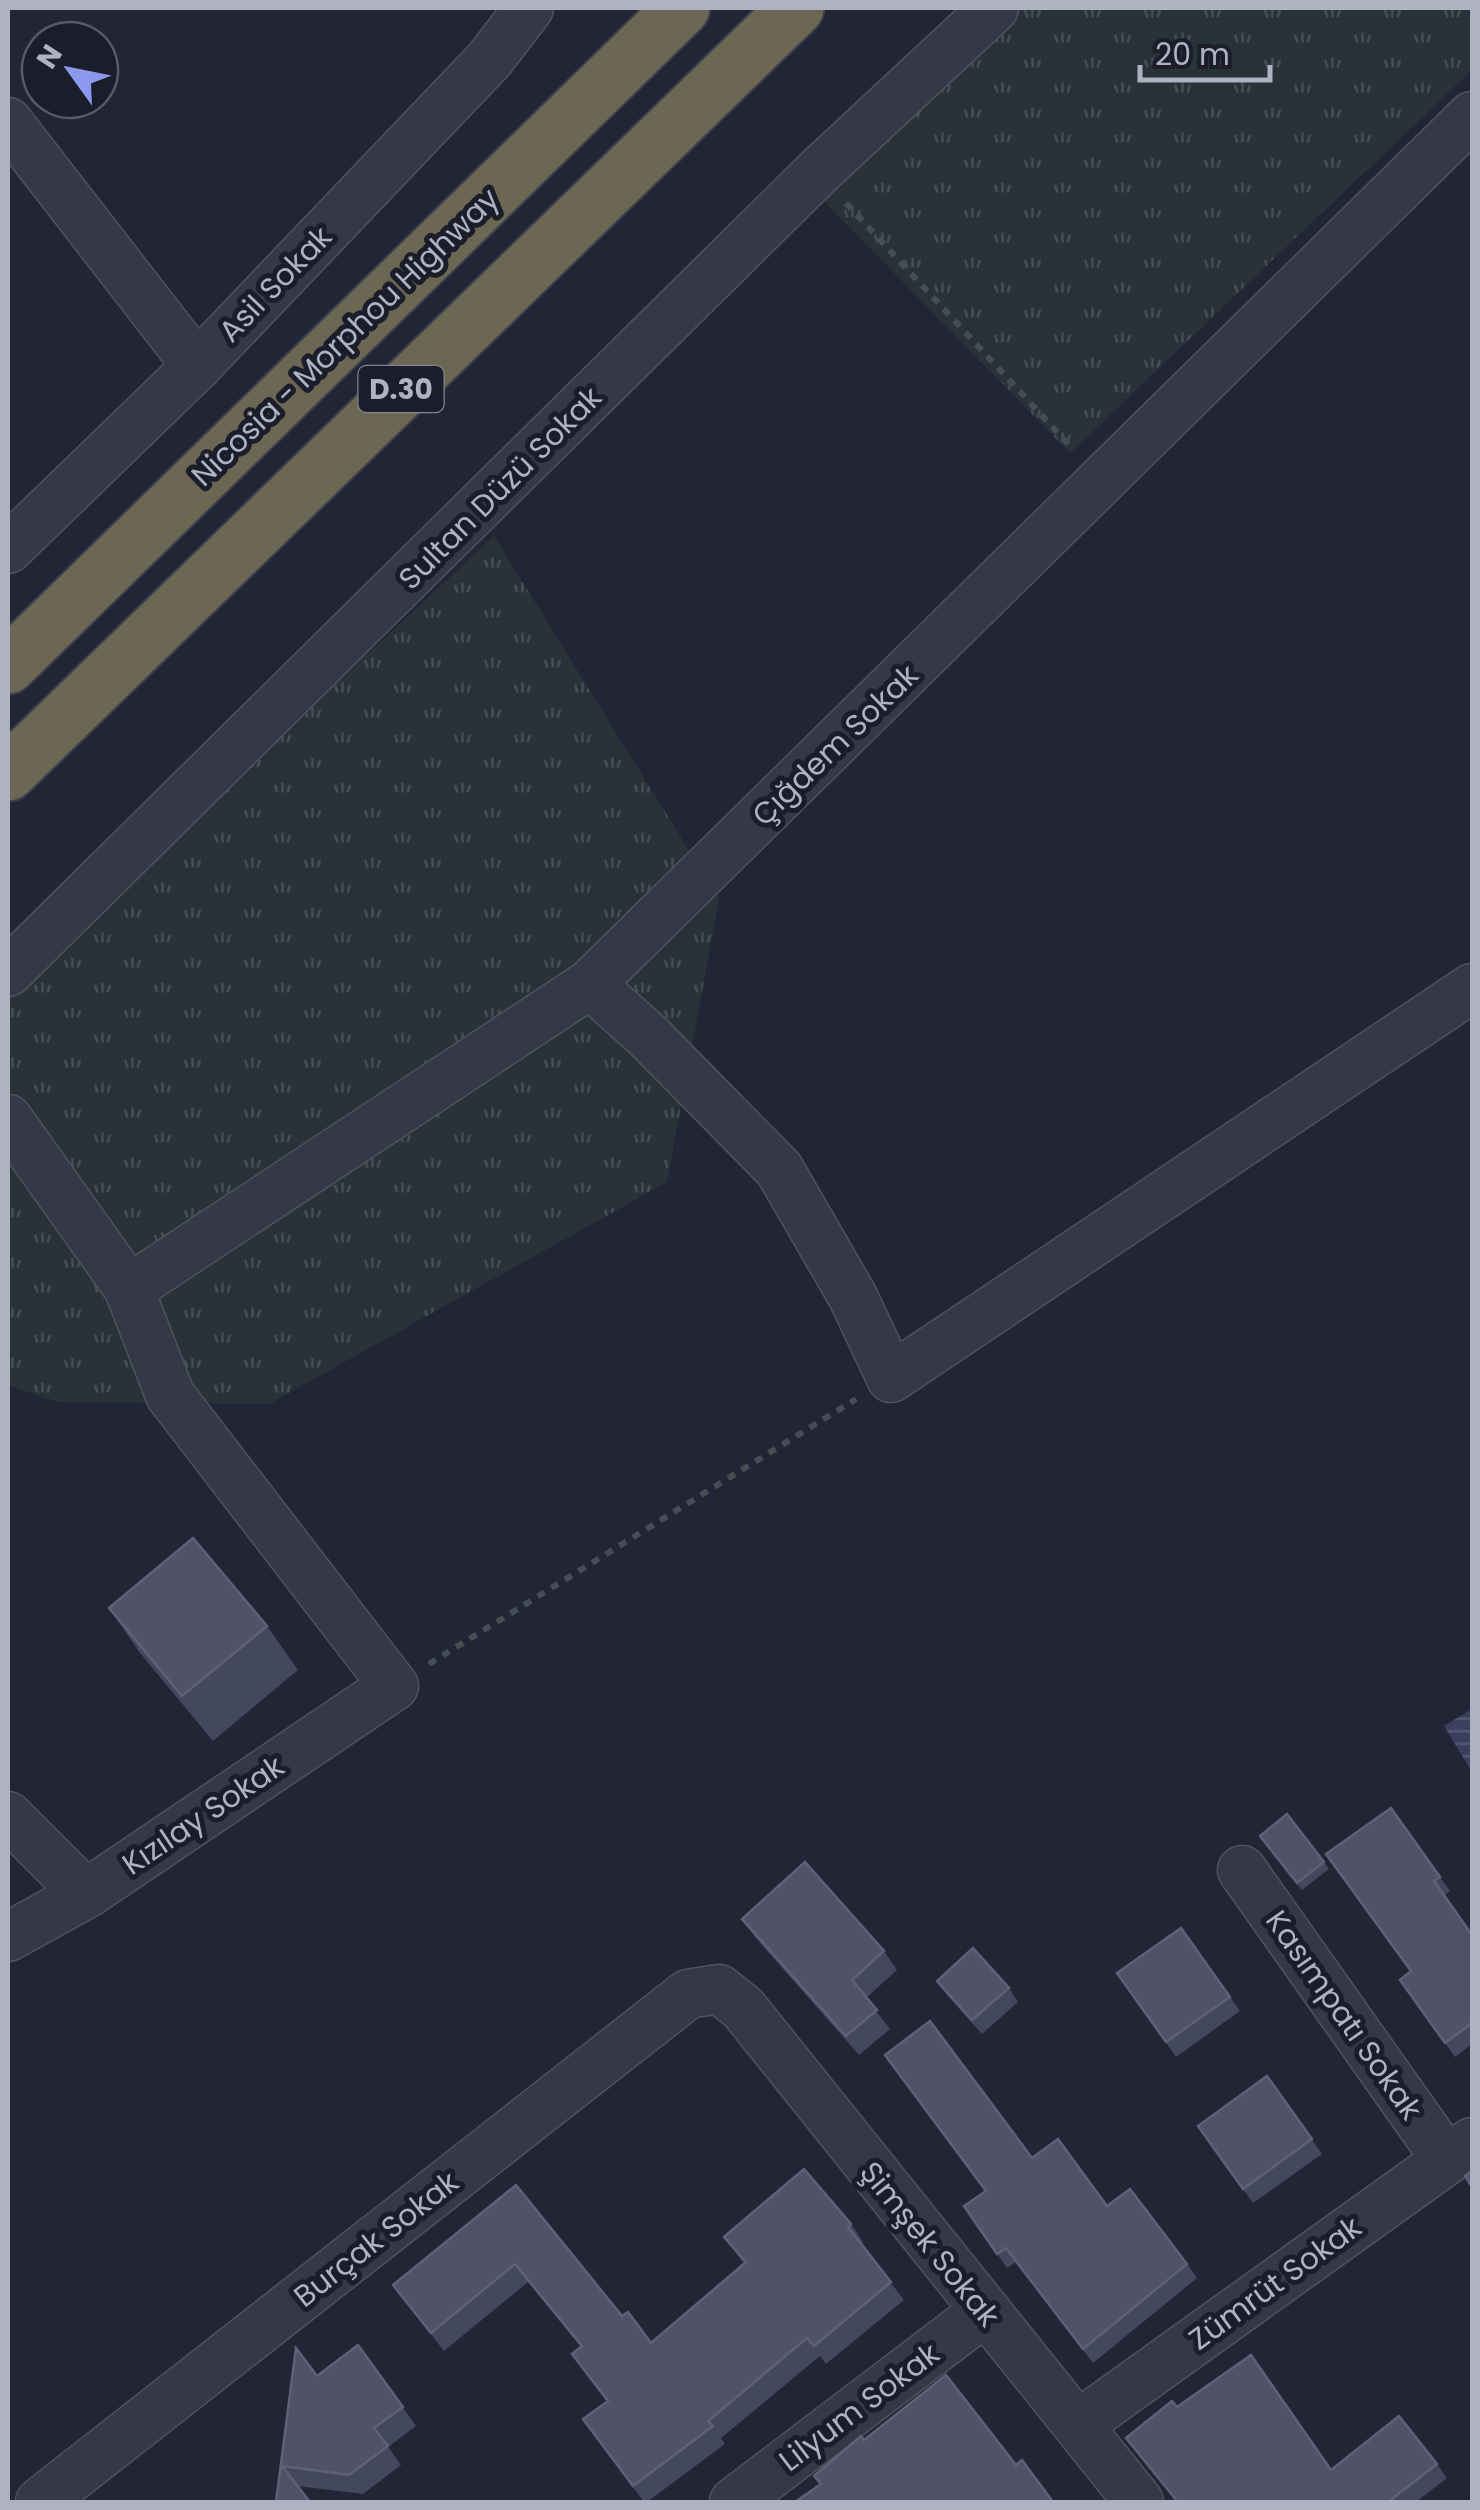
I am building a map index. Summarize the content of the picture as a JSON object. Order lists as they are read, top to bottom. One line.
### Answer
{"streets":{"highway":["Nicosia - Morphou Highway","D.30"],"street":["Asil Sokak","Sultan Düzü Sokak","Çığdem Sokak","Kızılay Sokak","Kasımpatı Sokak","Burçak Sokak","Şimşek Sokak","Zümrüt Sokak","Lilyum Sokak"]},"crossings":[["Kasımpatı Sokak","Zümrüt Sokak"],["Burçak Sokak","Şimşek Sokak"],["Şimşek Sokak","Zümrüt Sokak"],["Şimşek Sokak","Lilyum Sokak"]],"scale_bar":"20 m","north":"top left"}
